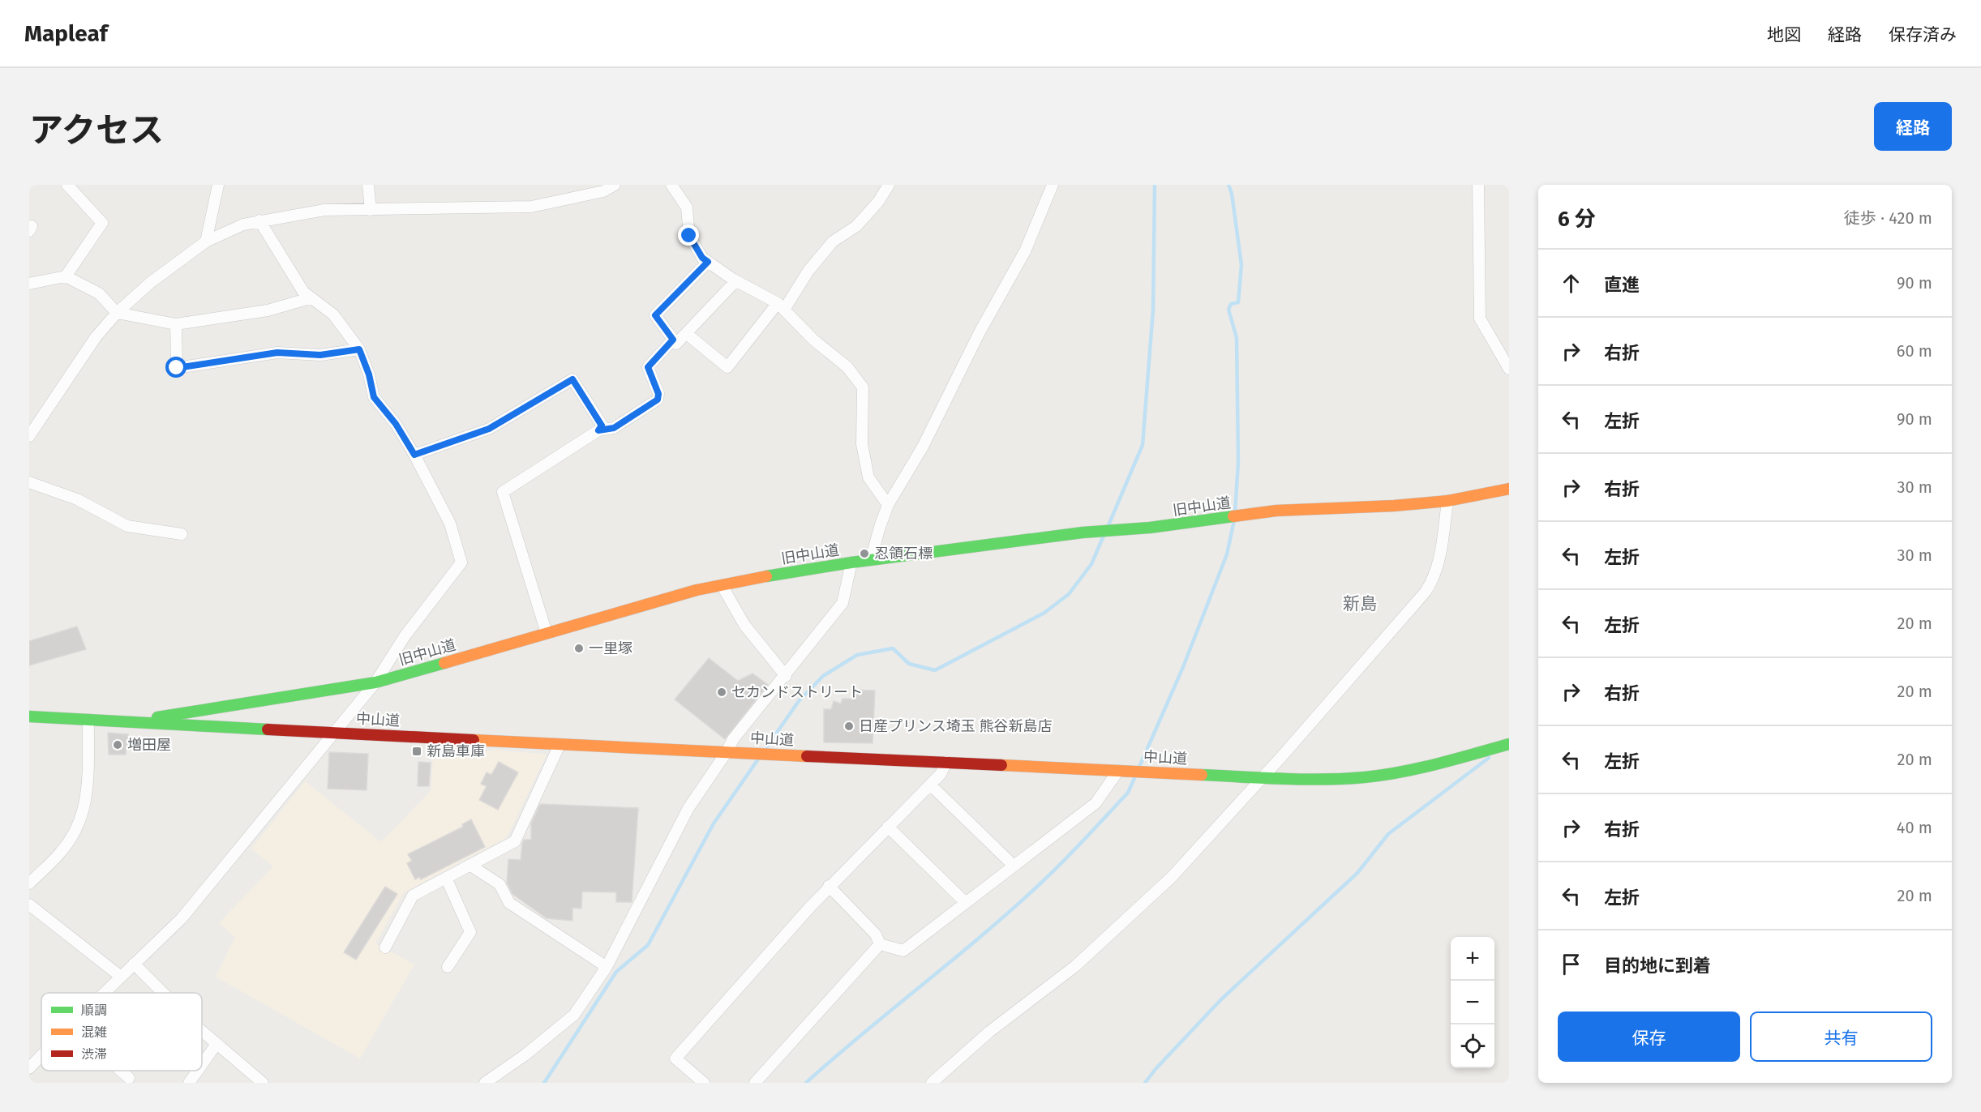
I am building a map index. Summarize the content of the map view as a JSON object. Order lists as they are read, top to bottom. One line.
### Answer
{"streets":{"main road":["旧中山道","中山道"]},"crossings":[["旧中山道","中山道"]],"districts":["新島"],"places":{"other":["忍領石標","一里塚","セカンドストリート","日産プリンス埼玉 熊谷新島店","増田屋"],"transit":["新島車庫"]},"legend":["順調","混雑","渋滞"],"page":{"header":"Mapleaf","nav":["地図","経路","保存済み"],"title":"アクセス","buttons":["経路",["保存","共有"]],"heading":["6 分","徒歩 · 420 m"],"list":[["直進","90 m"],["右折","60 m"],["左折","90 m"],["右折","30 m"],["左折","30 m"],["左折","20 m"],["右折","20 m"],["左折","20 m"],["右折","40 m"],["左折","20 m"],"目的地に到着"],"map_buttons":["+","−"]}}
